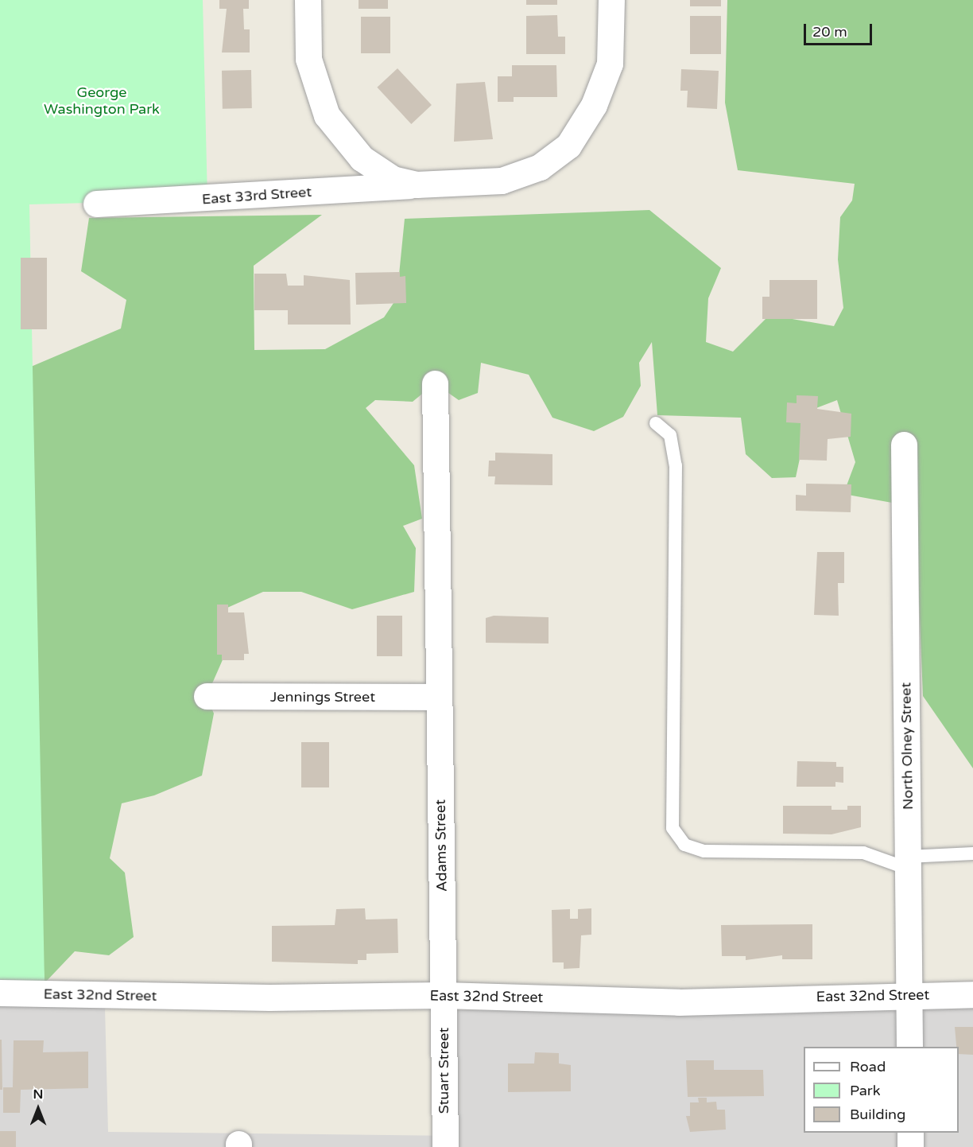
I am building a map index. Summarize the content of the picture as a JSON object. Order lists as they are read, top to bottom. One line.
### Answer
{"streets":{"street":["East 33rd Street","Jennings Street","North Olney Street","Adams Street","East 32nd Street","Stuart Street"]},"crossings":[["Jennings Street","Adams Street"],["North Olney Street","East 32nd Street"],["Adams Street","East 32nd Street"],["Adams Street","Stuart Street"],["East 32nd Street","Stuart Street"]],"parks":["George Washington Park"],"legend":["Road","Park","Building"],"scale_bar":"20 m","north":"top"}
